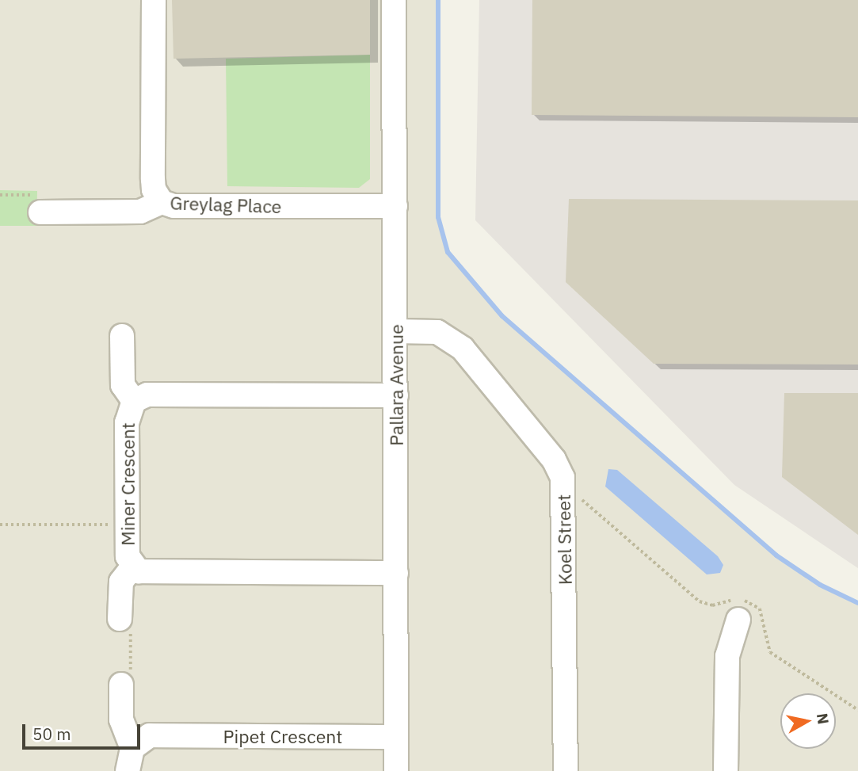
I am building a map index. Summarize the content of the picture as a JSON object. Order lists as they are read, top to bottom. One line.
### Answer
{"streets":{"street":["Greylag Place","Pallara Avenue","Miner Crescent","Koel Street","Pipet Crescent"]},"crossings":[["Greylag Place","Pallara Avenue"],["Pallara Avenue","Miner Crescent"],["Pallara Avenue","Koel Street"],["Pallara Avenue","Pipet Crescent"]],"scale_bar":"50 m","north":"right"}
